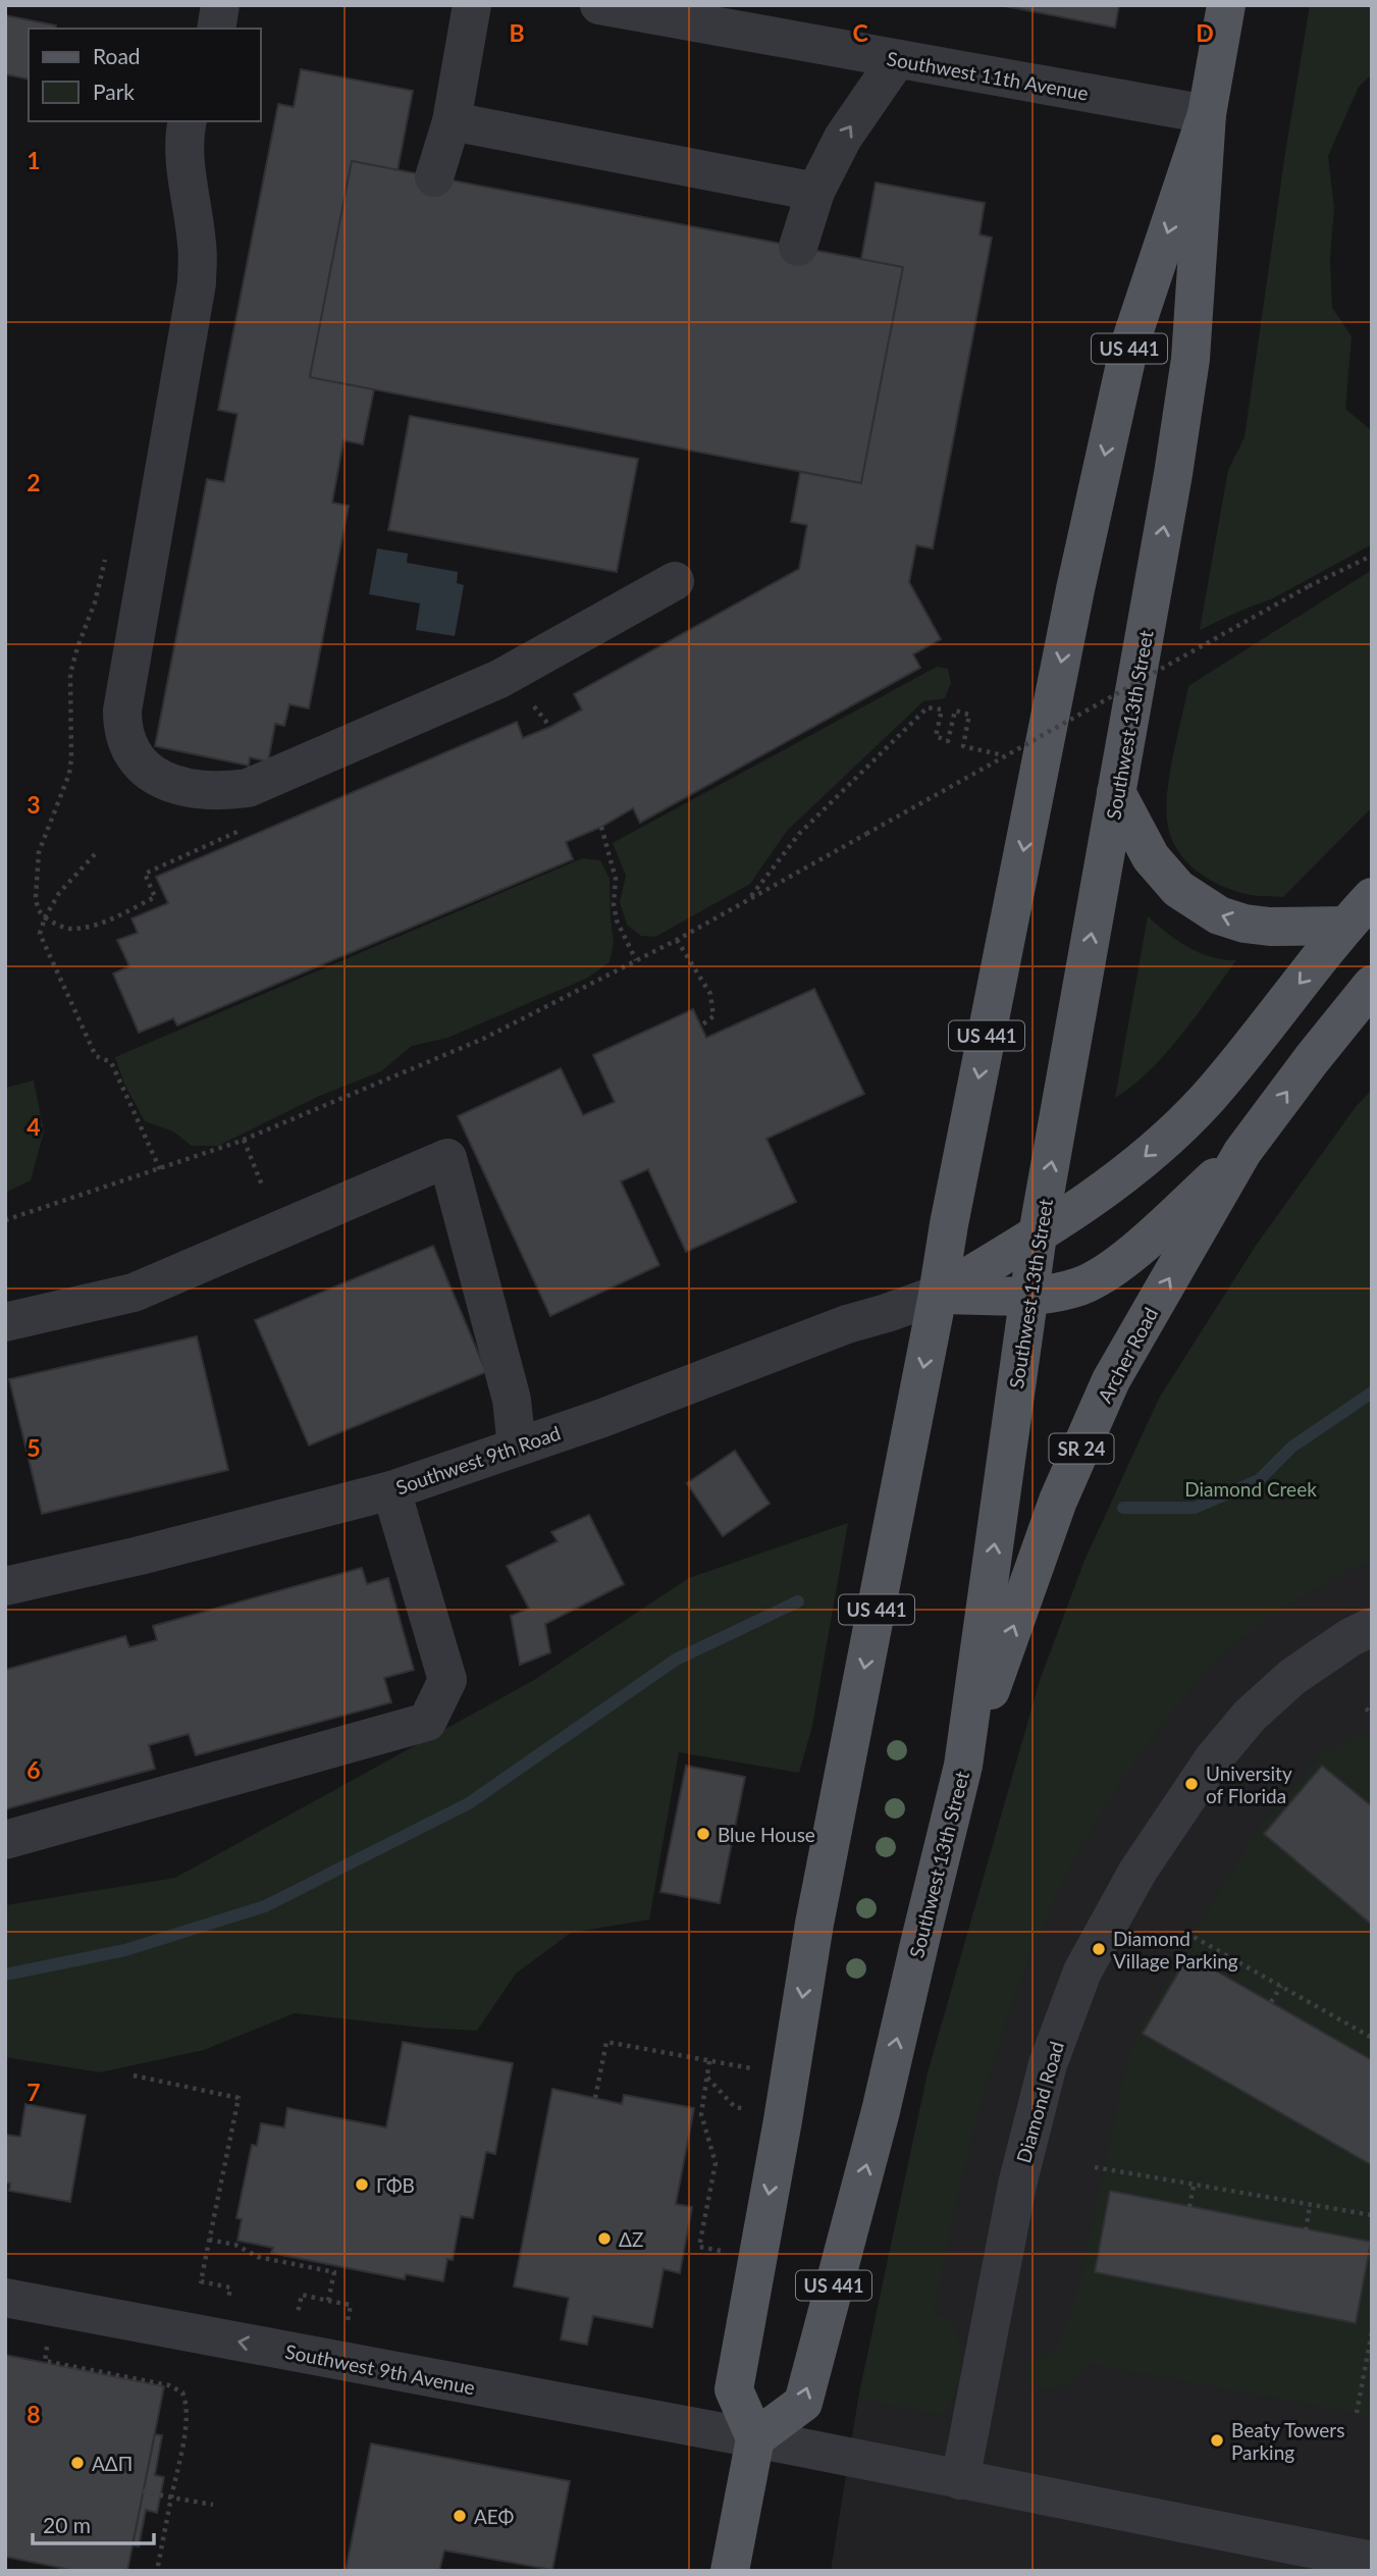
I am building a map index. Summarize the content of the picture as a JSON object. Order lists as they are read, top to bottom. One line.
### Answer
{"streets":{"main road":["US 441","Southwest 13th Street","Archer Road","SR 24"],"street":["Southwest 11th Avenue","Southwest 9th Road","Diamond Road","Southwest 9th Avenue"]},"crossings":[["Southwest 11th Avenue","Southwest 13th Street"],["Southwest 13th Street","Archer Road"],["Southwest 13th Street","Southwest 9th Road"],["Southwest 13th Street","Southwest 9th Avenue"]],"one_way":["Southwest 9th Avenue"],"parks":["Diamond Creek"],"places":["University of Florida","Blue House","Diamond Village Parking","ΓΦΒ","ΔΖ","Beaty Towers Parking","ΑΔΠ","ΑΕΦ"],"legend":["Road","Park"],"scale_bar":"20 m","grid":{"columns":["B","C","D"],"rows":["1","2","3","4","5","6","7","8"]}}
